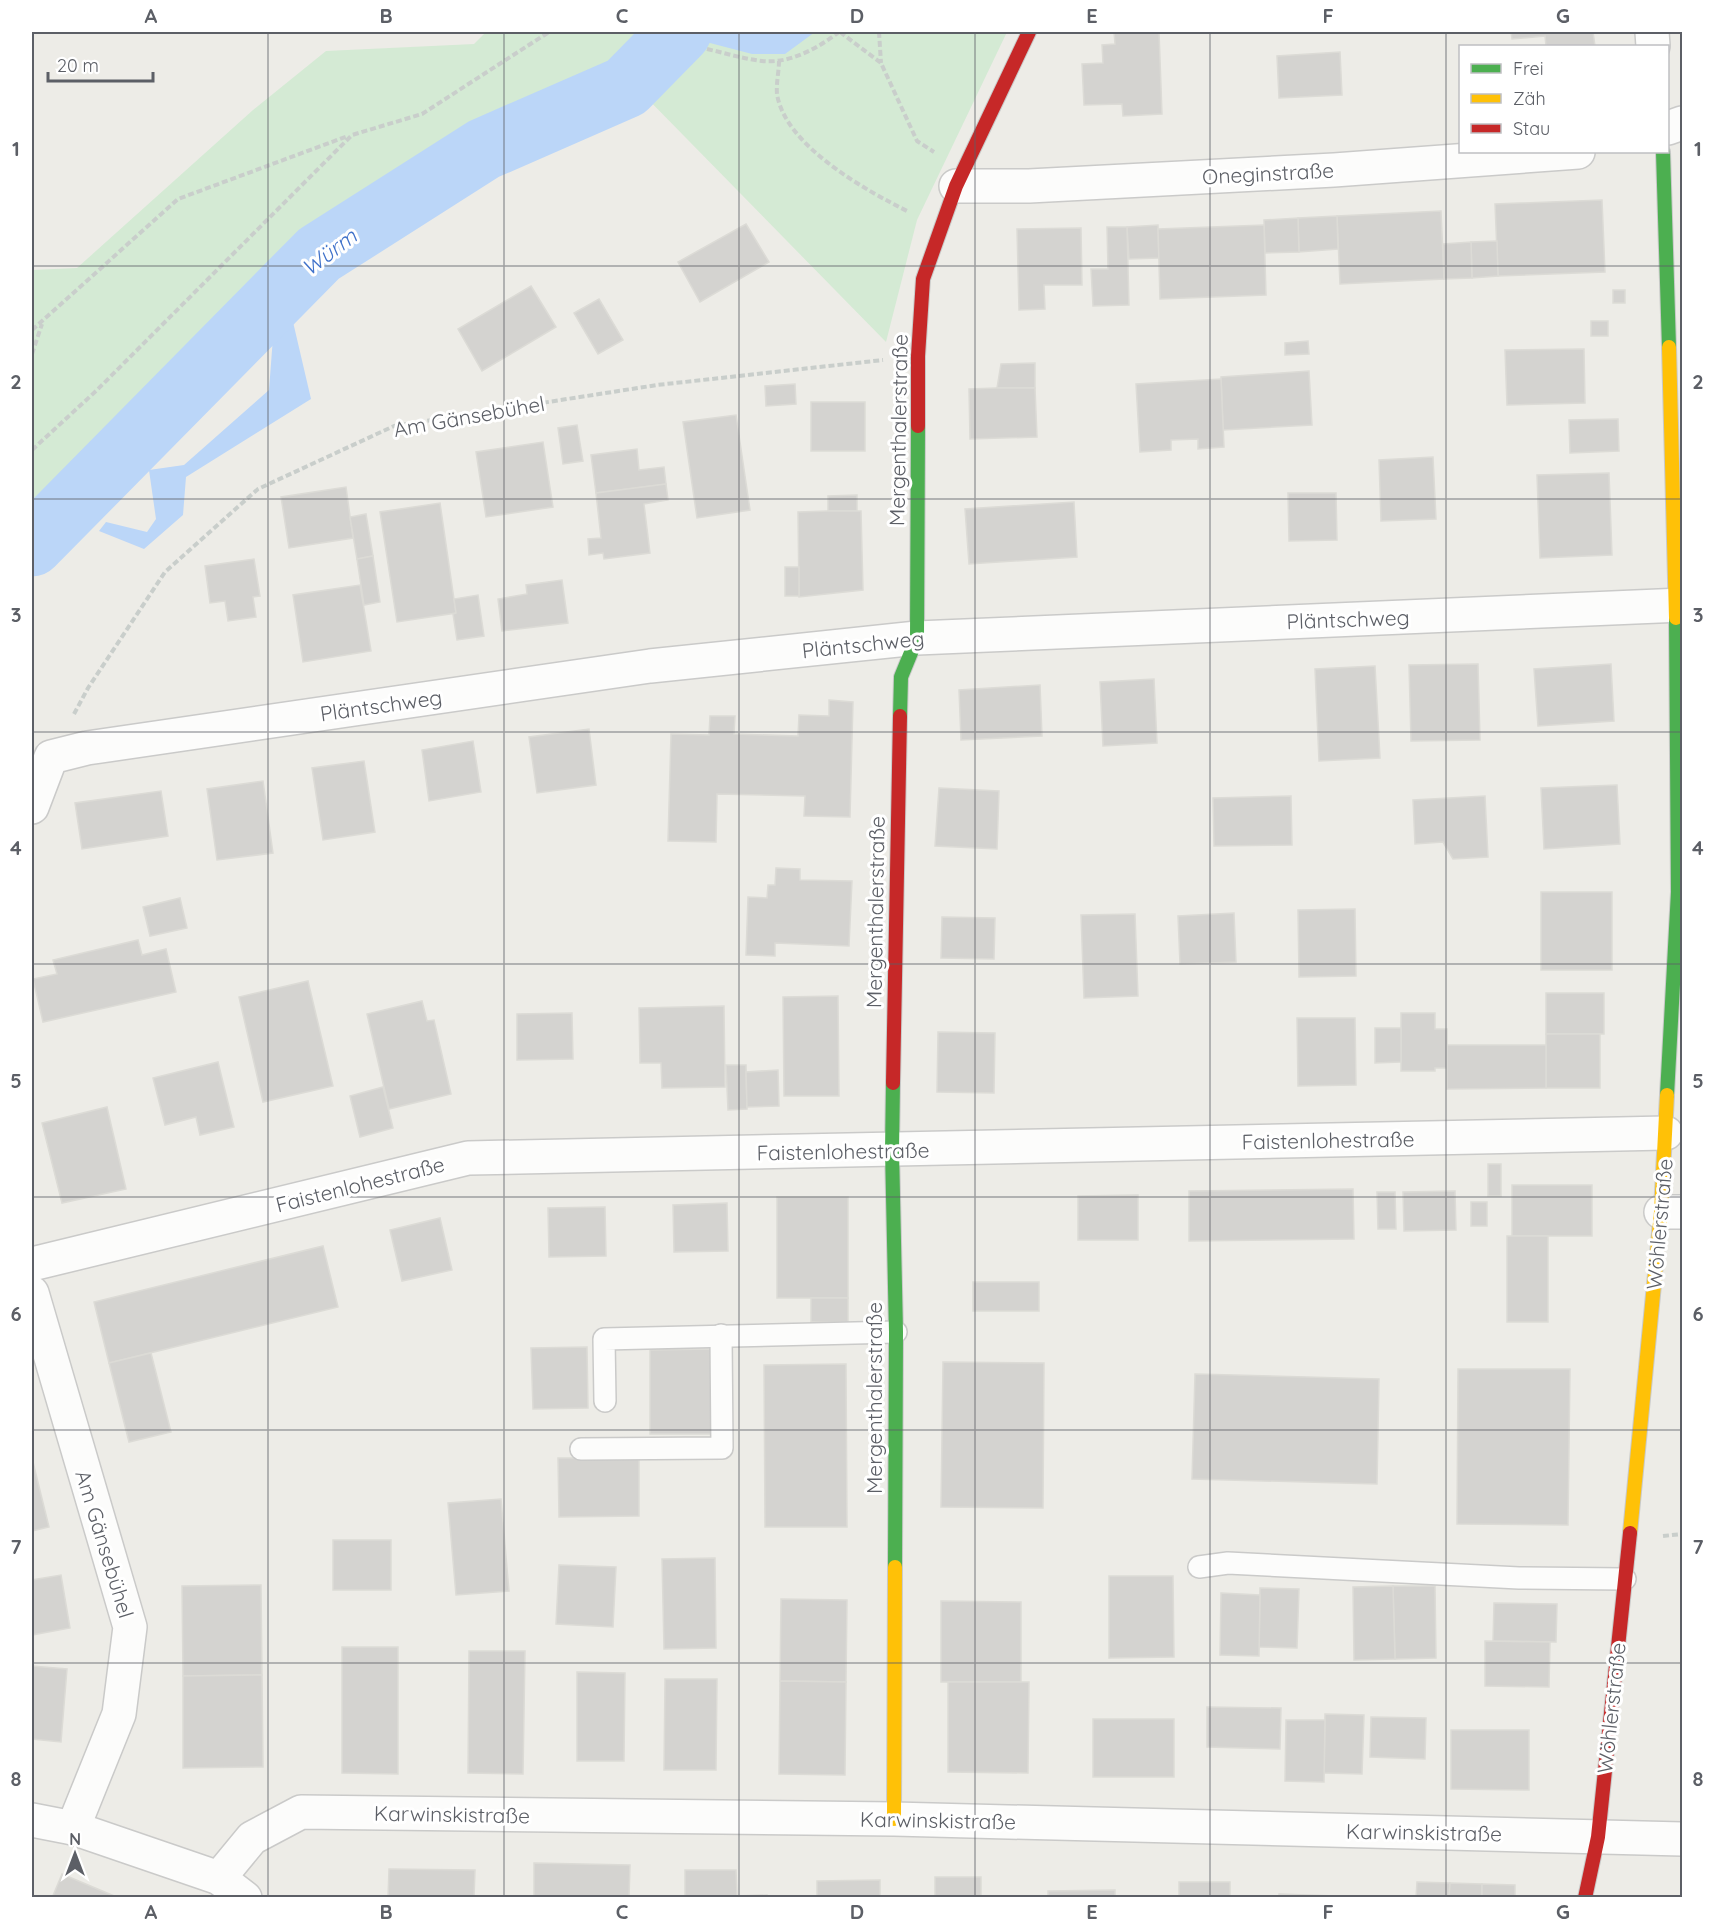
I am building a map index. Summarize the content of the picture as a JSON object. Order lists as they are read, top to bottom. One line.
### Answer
{"streets":{"street":["Oneginstraße","Am Gänsebühel","Mergenthalerstraße","Pläntschweg","Faistenlohestraße","Wöhlerstraße","Karwinskistraße"]},"crossings":[["Oneginstraße","Mergenthalerstraße"],["Am Gänsebühel","Mergenthalerstraße"],["Mergenthalerstraße","Pläntschweg"],["Mergenthalerstraße","Faistenlohestraße"],["Mergenthalerstraße","Karwinskistraße"],["Pläntschweg","Wöhlerstraße"],["Faistenlohestraße","Wöhlerstraße"],["Wöhlerstraße","Karwinskistraße"]],"water":["Würm"],"legend":["Frei","Zäh","Stau"],"scale_bar":"20 m","north":"top","grid":{"columns":["A","B","C","D","E","F","G"],"rows":["1","2","3","4","5","6","7","8"]}}
